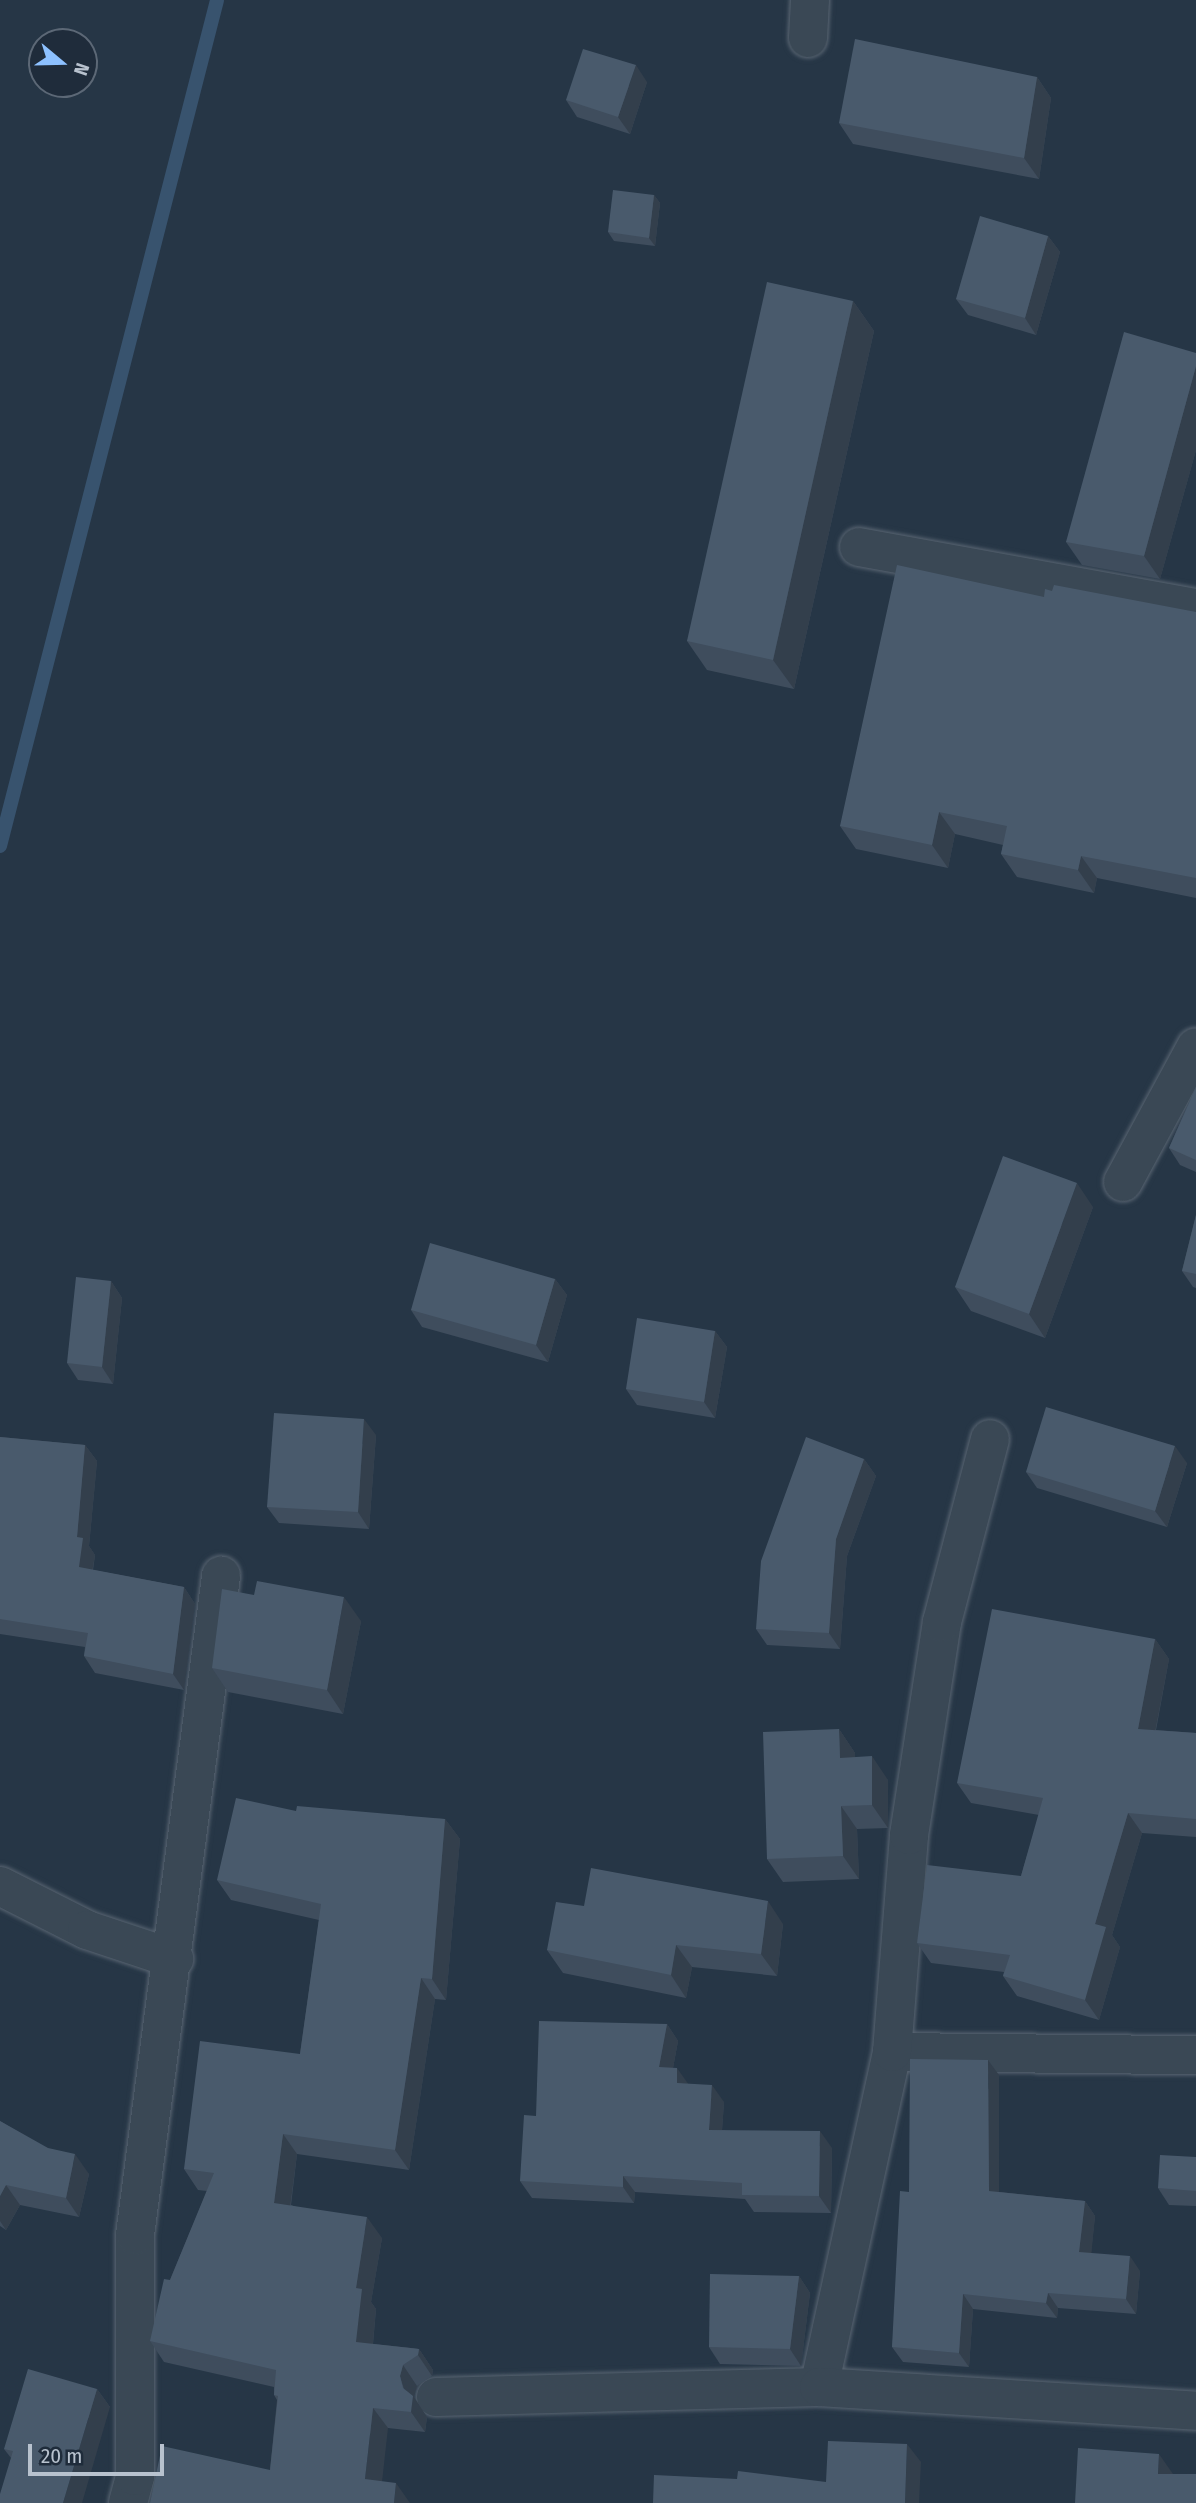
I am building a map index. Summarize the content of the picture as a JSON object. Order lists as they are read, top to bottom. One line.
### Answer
{"scale_bar":"20 m","north":"right"}
